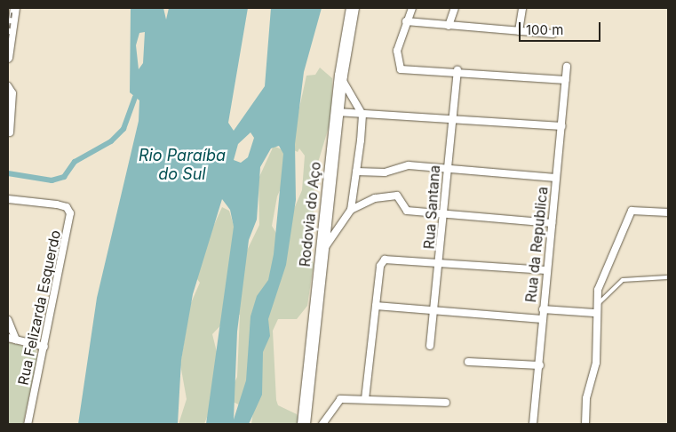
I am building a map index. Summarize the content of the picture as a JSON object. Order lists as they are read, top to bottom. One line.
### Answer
{"streets":{"highway":["Rodovia do Aço"],"street":["Rua Santana","Rua da Republica","Rua Felizarda Esquerdo"]},"water":["Rio Paraíba do Sul"],"scale_bar":"100 m"}
